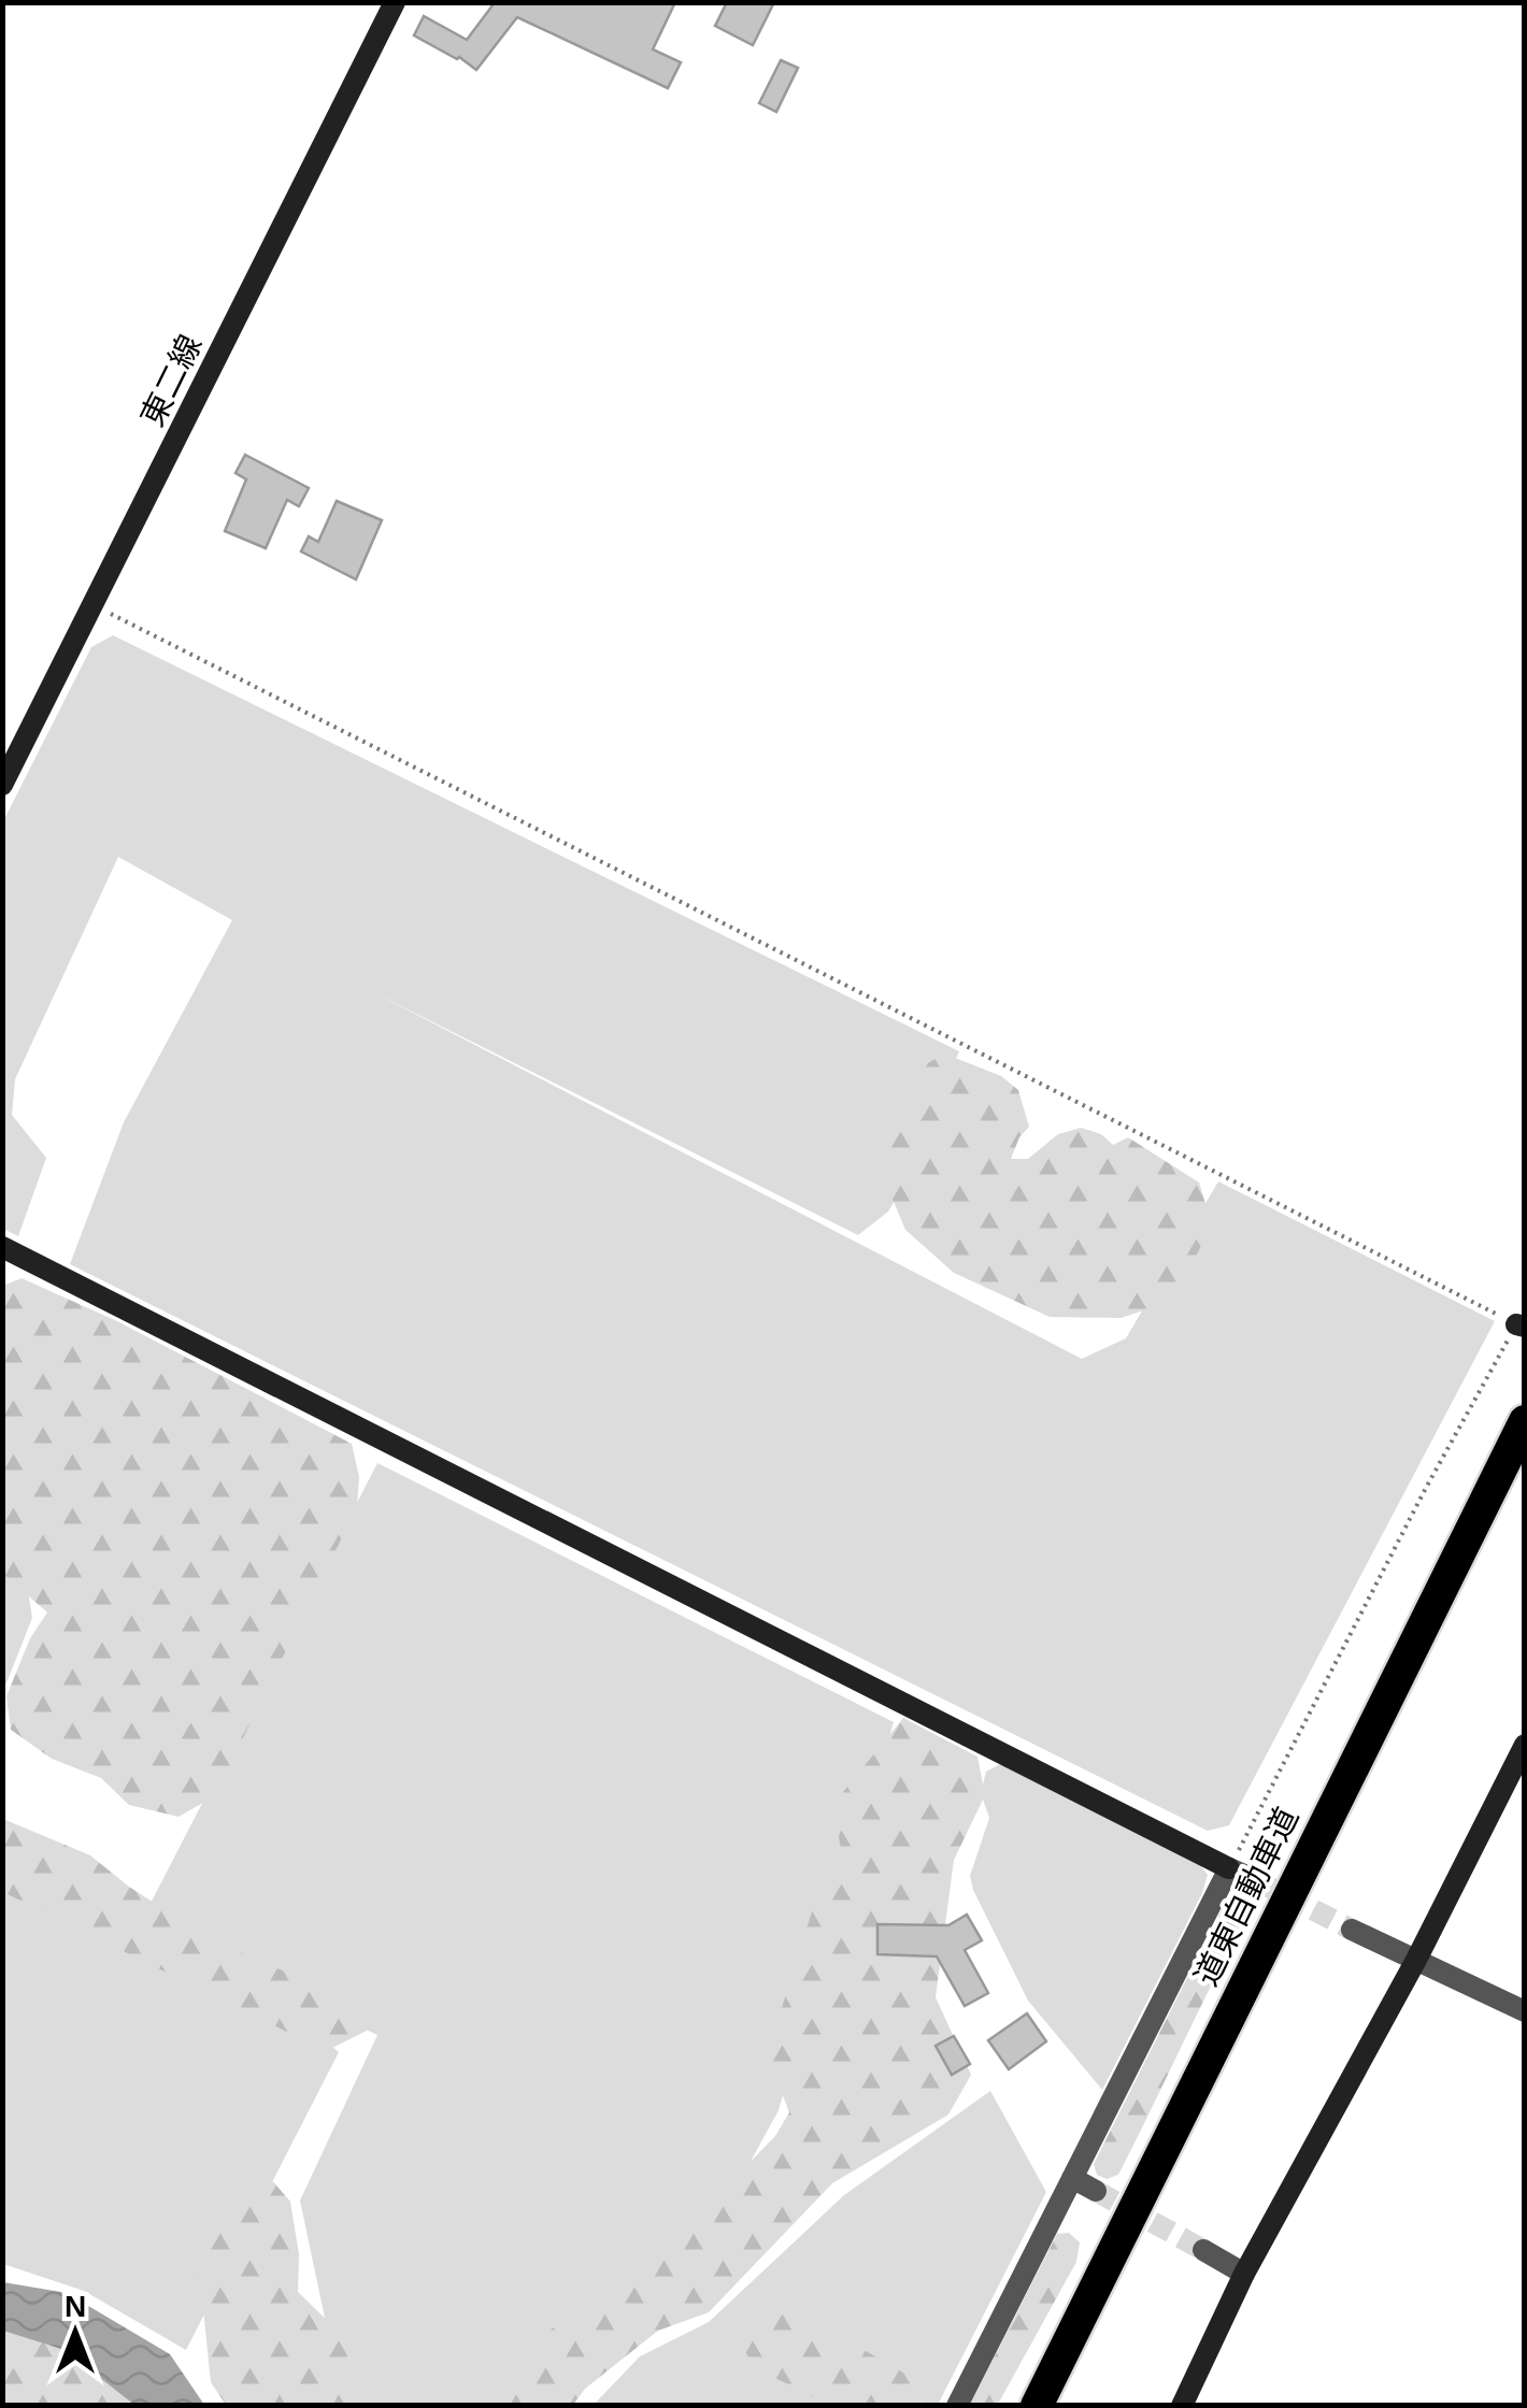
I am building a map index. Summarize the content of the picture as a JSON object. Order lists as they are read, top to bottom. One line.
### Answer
{"streets":{"highway":["道東自動車道"],"street":["東二線"]},"north":"top"}
